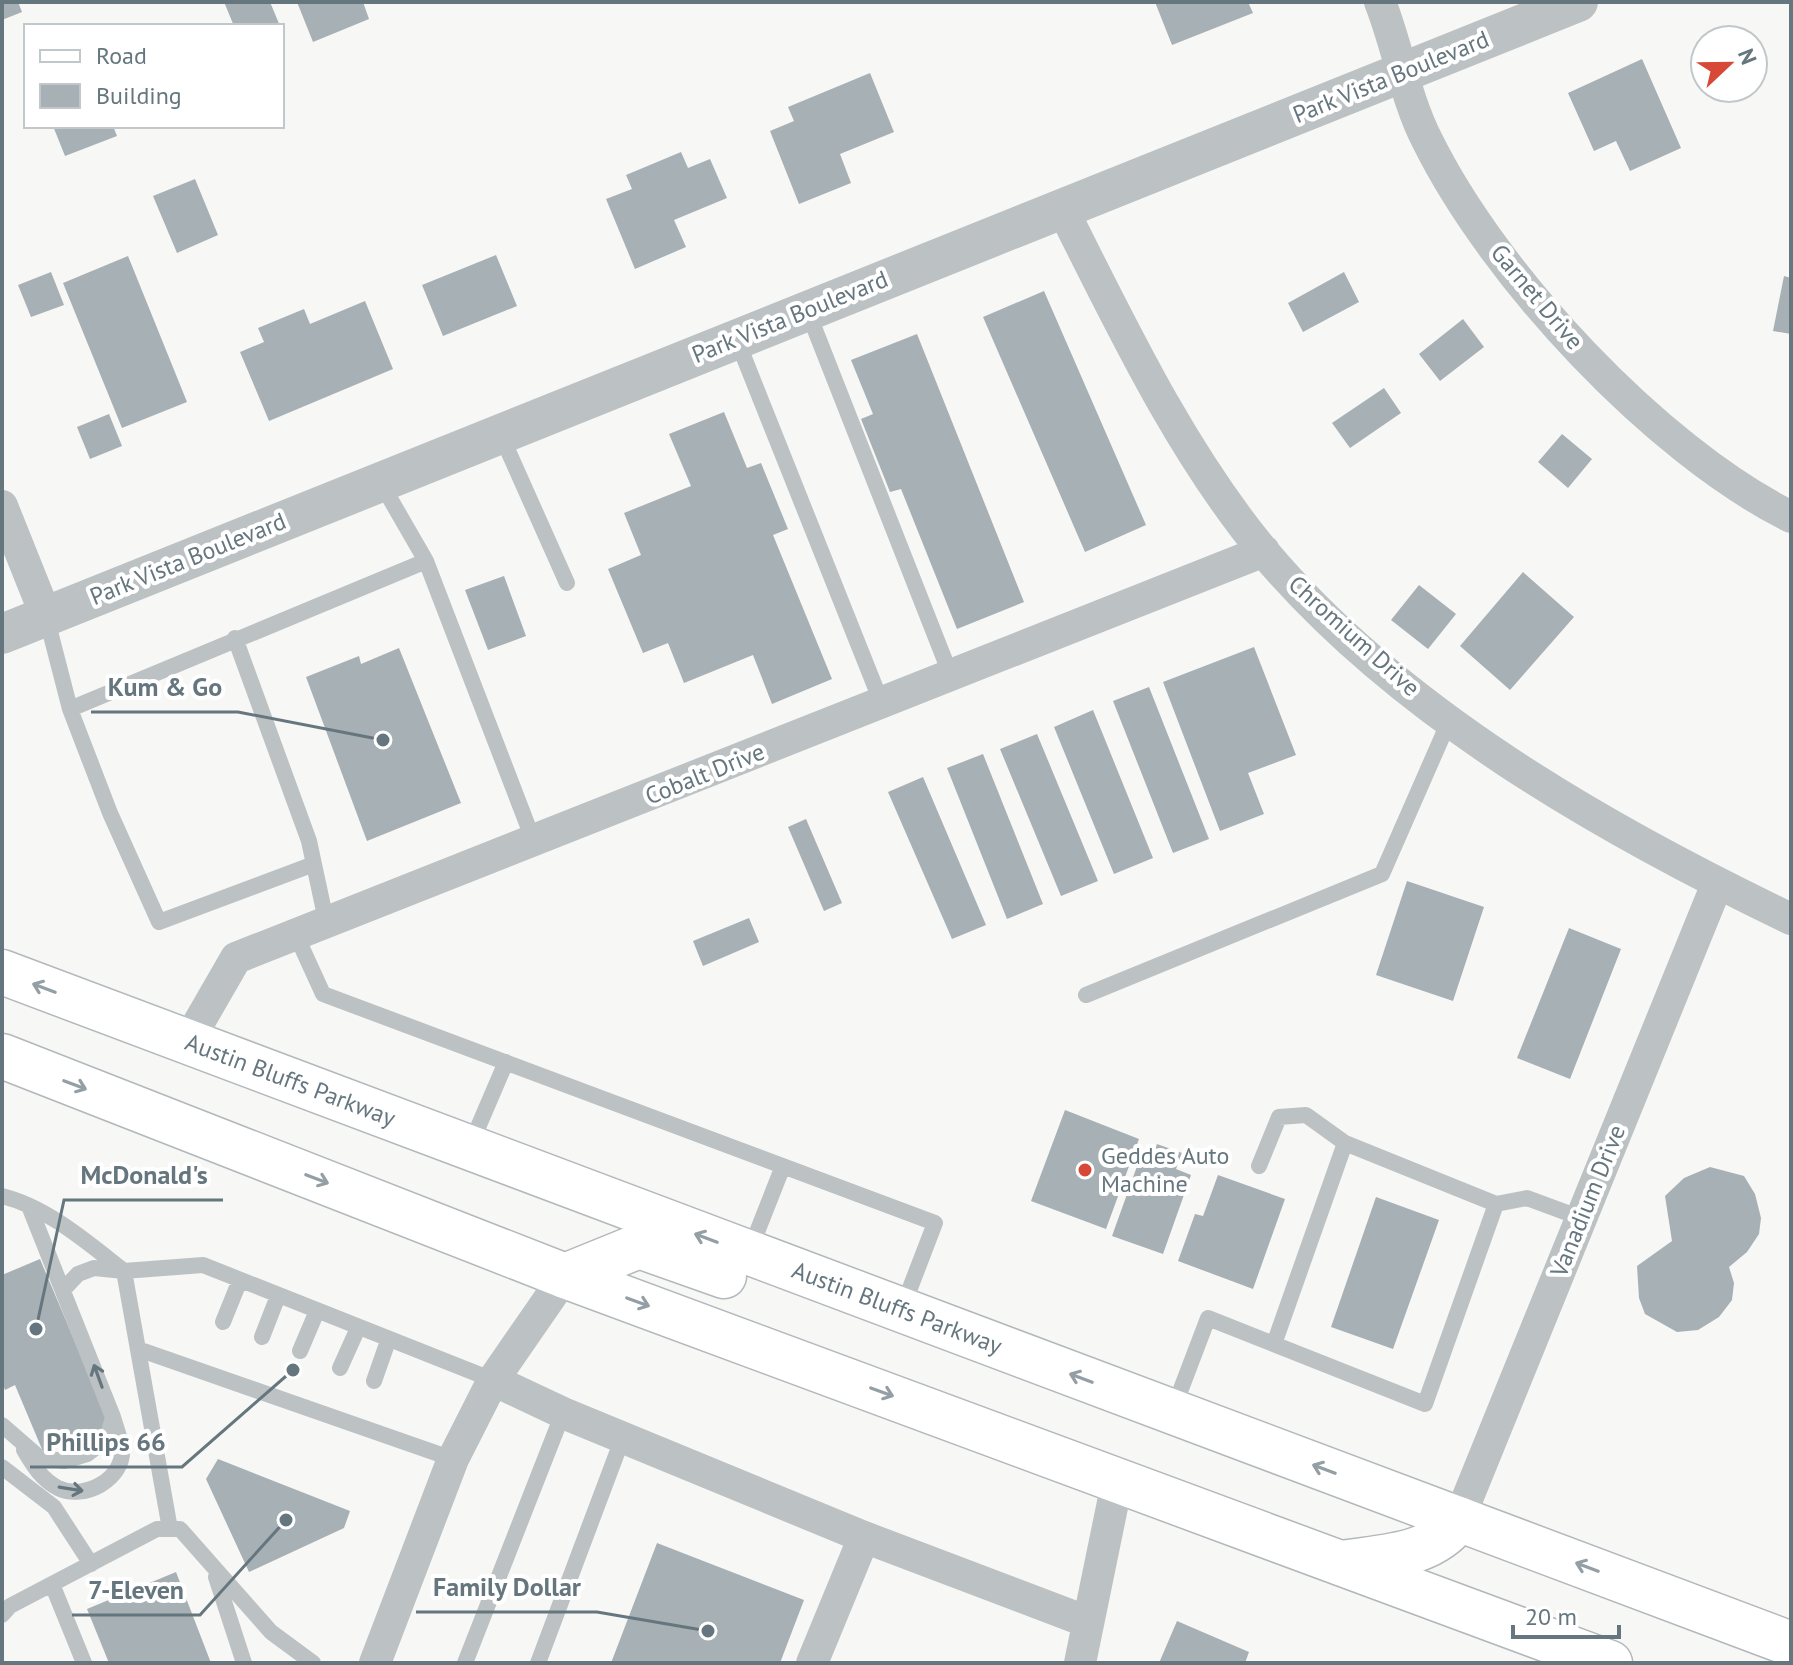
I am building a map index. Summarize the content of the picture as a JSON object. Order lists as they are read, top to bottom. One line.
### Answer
{"streets":{"main road":["Austin Bluffs Parkway"],"street":["Park Vista Boulevard","Garnet Drive","Chromium Drive","Cobalt Drive","Vanadium Drive"]},"crossings":[["Park Vista Boulevard","Garnet Drive"],["Park Vista Boulevard","Chromium Drive"],["Chromium Drive","Cobalt Drive"],["Chromium Drive","Vanadium Drive"],["Cobalt Drive","Austin Bluffs Parkway"],["Austin Bluffs Parkway","Vanadium Drive"]],"places":["Kum & Go","Geddes Auto Machine","McDonald's","Phillips 66","7-Eleven","Family Dollar"],"legend":["Road","Building"],"scale_bar":"20 m","north":"right"}
